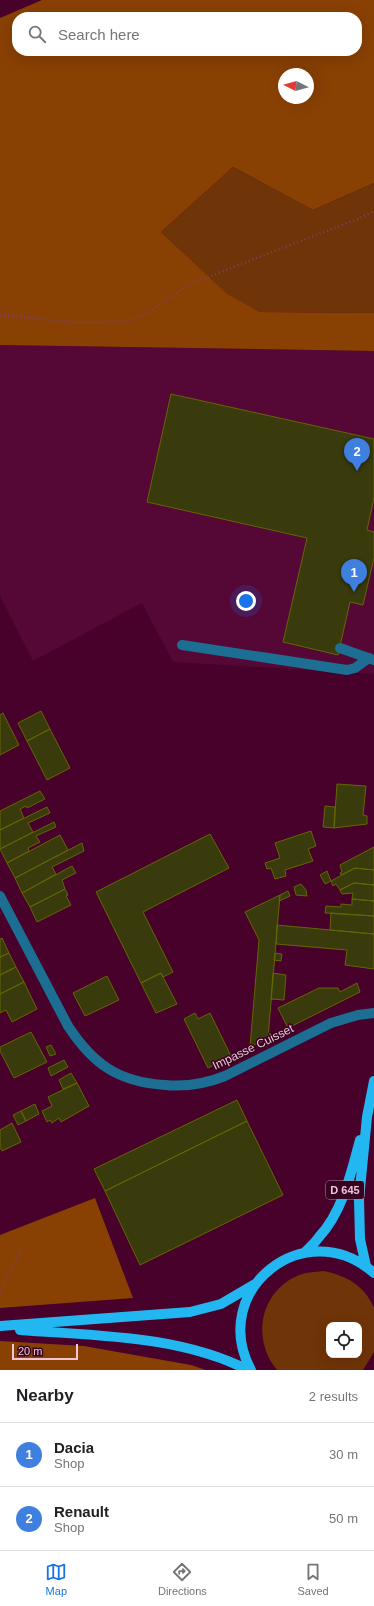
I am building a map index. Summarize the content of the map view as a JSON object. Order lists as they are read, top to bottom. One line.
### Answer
{"streets":{"main road":["D 645"],"street":["Impasse Cuisset"]},"scale_bar":"20 m","north":"left","page":{"search":"Search here","pins":["2","1"],"scale":"20 m","heading":["Nearby","2 results"],"list":[{"mark":"1","name":"Dacia","note":"Shop","value":"30 m"},{"mark":"2","name":"Renault","note":"Shop","value":"50 m"}],"nav":["Map","Directions","Saved"]}}
